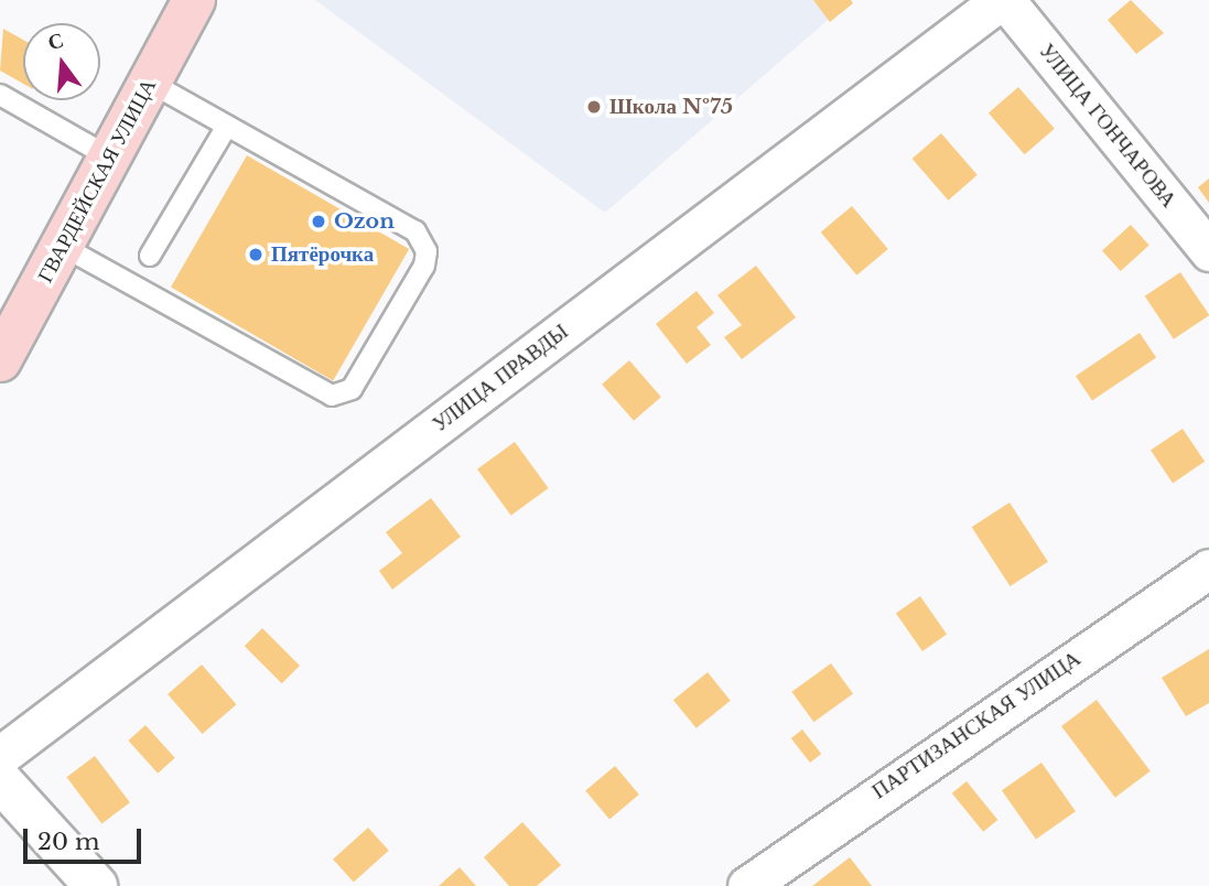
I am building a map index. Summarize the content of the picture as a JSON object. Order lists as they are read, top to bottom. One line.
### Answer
{"streets":{"main road":["ГВАРДЕЙСКАЯ УЛИЦА"],"street":["УЛИЦА ГОНЧАРОВА","УЛИЦА ПРАВДЫ","ПАРТИЗАНСКАЯ УЛИЦА"]},"crossings":[["УЛИЦА ГОНЧАРОВА","УЛИЦА ПРАВДЫ"]],"places":["Школа №75","Ozon","Пятёрочка"],"scale_bar":"20 m","north":"top"}
